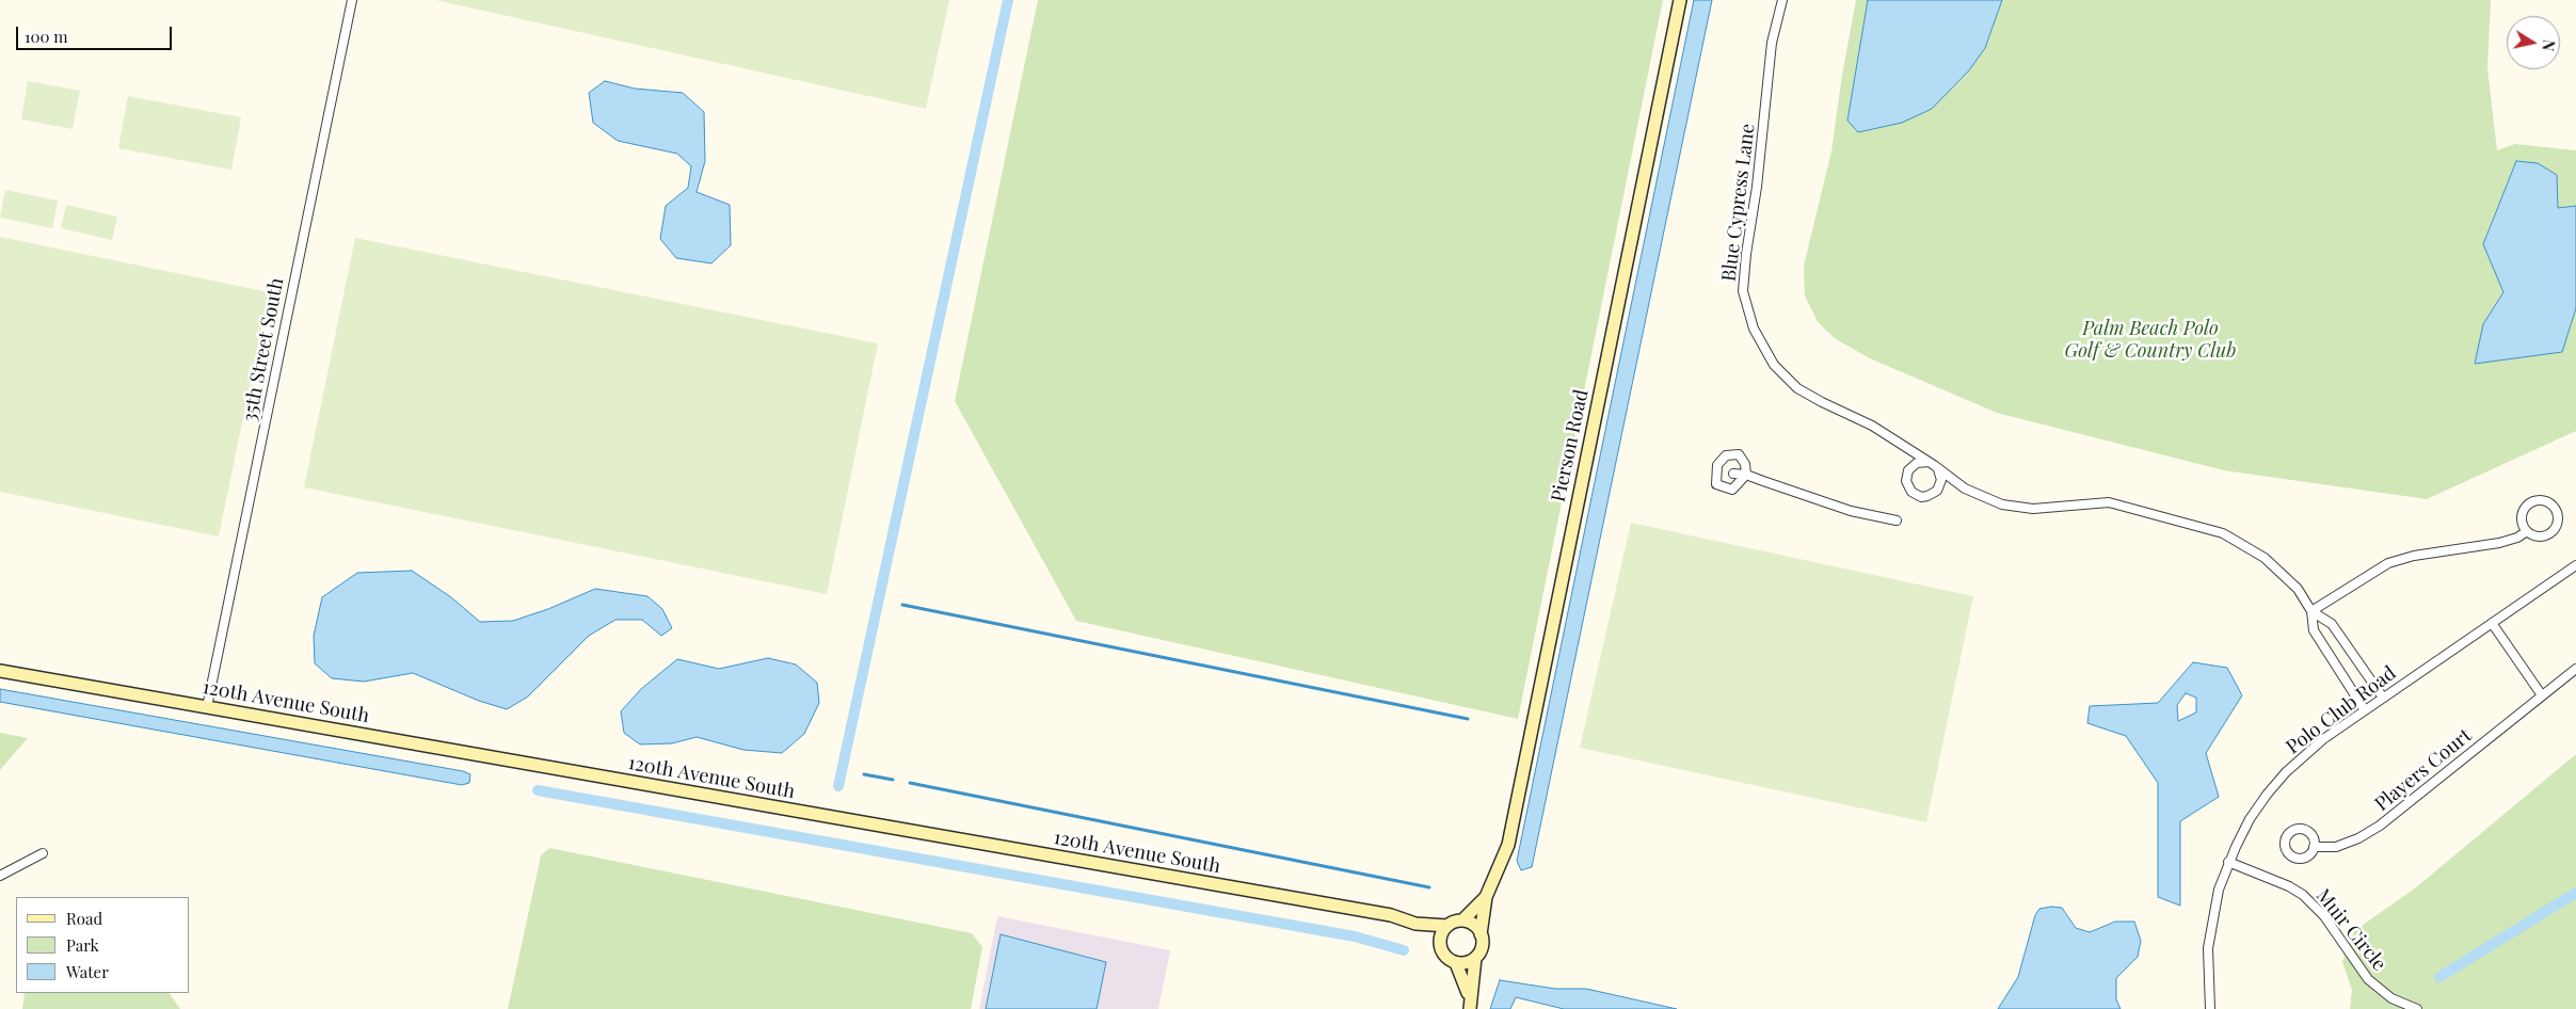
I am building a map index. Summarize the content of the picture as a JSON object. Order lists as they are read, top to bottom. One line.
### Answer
{"streets":{"street":["Blue Cypress Lane","35th Street South","Pierson Road","120th Avenue South","Polo Club Road","Players Court","Muir Circle"]},"crossings":[["Blue Cypress Lane","Polo Club Road"],["35th Street South","120th Avenue South"],["Pierson Road","120th Avenue South"],["Polo Club Road","Muir Circle"]],"parks":["Palm Beach Polo Golf & Country Club"],"legend":["Road","Park","Water"],"scale_bar":"100 m","north":"right"}
